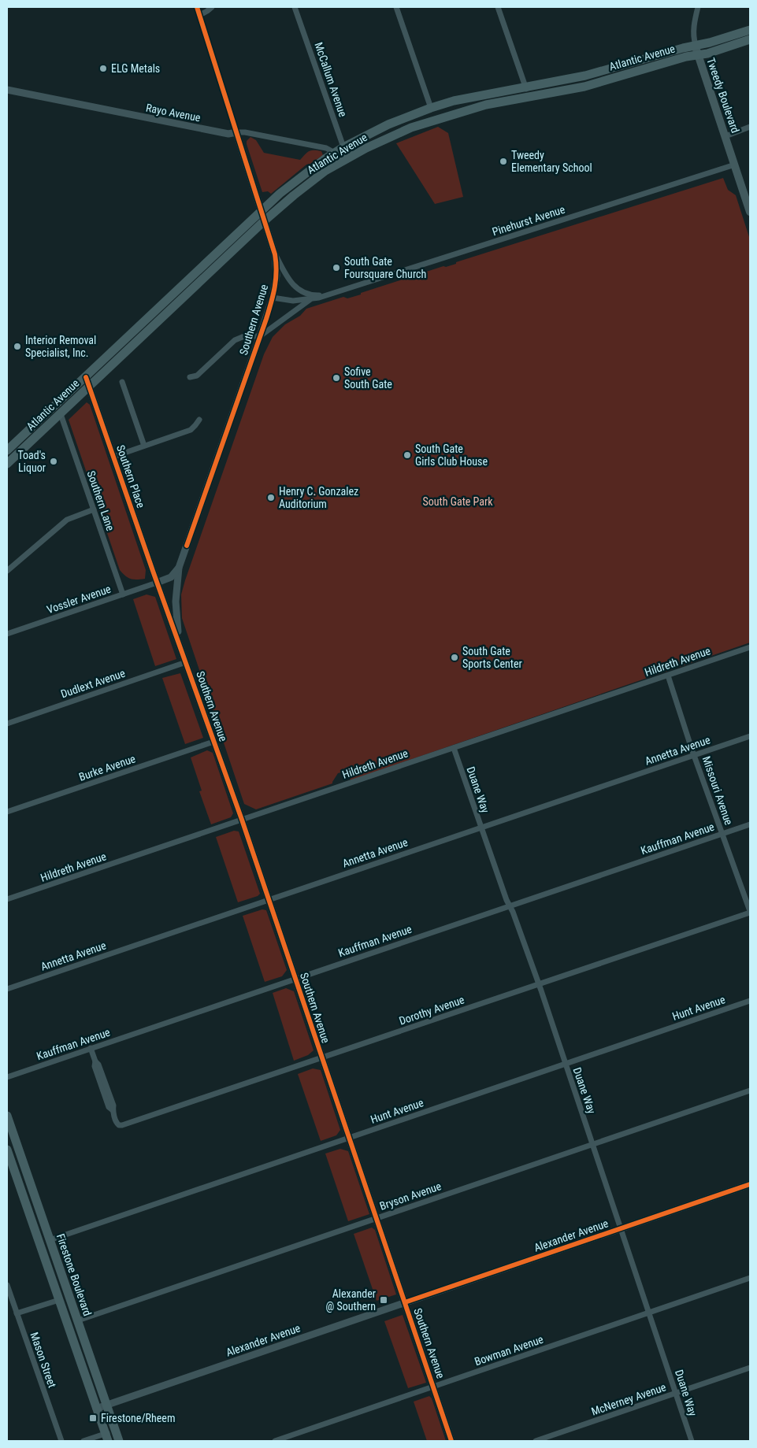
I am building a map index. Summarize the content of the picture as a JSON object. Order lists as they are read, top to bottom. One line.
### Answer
{"streets":{"main road":["Atlantic Avenue","Tweedy Boulevard","Firestone Boulevard"],"street":["McCallum Avenue","Rayo Avenue","Pinehurst Avenue","Southern Avenue","Southern Place","Southern Lane","Vossler Avenue","Hildreth Avenue","Dudlext Avenue","Annetta Avenue","Burke Avenue","Duane Way","Missouri Avenue","Kauffman Avenue","Hunt Avenue","Dorothy Avenue","Bryson Avenue","Alexander Avenue","Bowman Avenue","Mason Street","McNerney Avenue"]},"crossings":[["Atlantic Avenue","McCallum Avenue"],["Atlantic Avenue","Tweedy Boulevard"],["Atlantic Avenue","Rayo Avenue"],["Atlantic Avenue","Southern Avenue"],["Atlantic Avenue","Southern Place"],["Atlantic Avenue","Southern Lane"],["Tweedy Boulevard","Pinehurst Avenue"],["Rayo Avenue","Southern Avenue"],["Pinehurst Avenue","Southern Avenue"],["Southern Avenue","Southern Place"],["Southern Avenue","Vossler Avenue"],["Southern Avenue","Hildreth Avenue"],["Southern Avenue","Dudlext Avenue"],["Southern Avenue","Annetta Avenue"],["Southern Avenue","Burke Avenue"],["Southern Avenue","Kauffman Avenue"],["Southern Avenue","Hunt Avenue"],["Southern Avenue","Dorothy Avenue"],["Southern Avenue","Bryson Avenue"],["Southern Avenue","Alexander Avenue"],["Southern Avenue","Bowman Avenue"],["Southern Place","Vossler Avenue"],["Southern Lane","Vossler Avenue"],["Hildreth Avenue","Duane Way"],["Hildreth Avenue","Missouri Avenue"],["Annetta Avenue","Duane Way"],["Annetta Avenue","Missouri Avenue"],["Duane Way","Kauffman Avenue"],["Duane Way","Hunt Avenue"],["Duane Way","Dorothy Avenue"],["Duane Way","Bryson Avenue"],["Duane Way","Alexander Avenue"],["Duane Way","Bowman Avenue"],["Duane Way","McNerney Avenue"],["Missouri Avenue","Kauffman Avenue"],["Missouri Avenue","Dorothy Avenue"],["Kauffman Avenue","Dorothy Avenue"],["Hunt Avenue","Firestone Boulevard"],["Bryson Avenue","Firestone Boulevard"],["Alexander Avenue","Firestone Boulevard"]],"parks":["South Gate Park"],"places":{"other":["ELG Metals","Tweedy Elementary School","South Gate Foursquare Church","Interior Removal Specialist, Inc.","Sofive South Gate","South Gate Girls Club House","Toad's Liquor","Henry C. Gonzalez Auditorium","South Gate Sports Center"],"transit":["Alexander @ Southern","Firestone/Rheem"]}}
